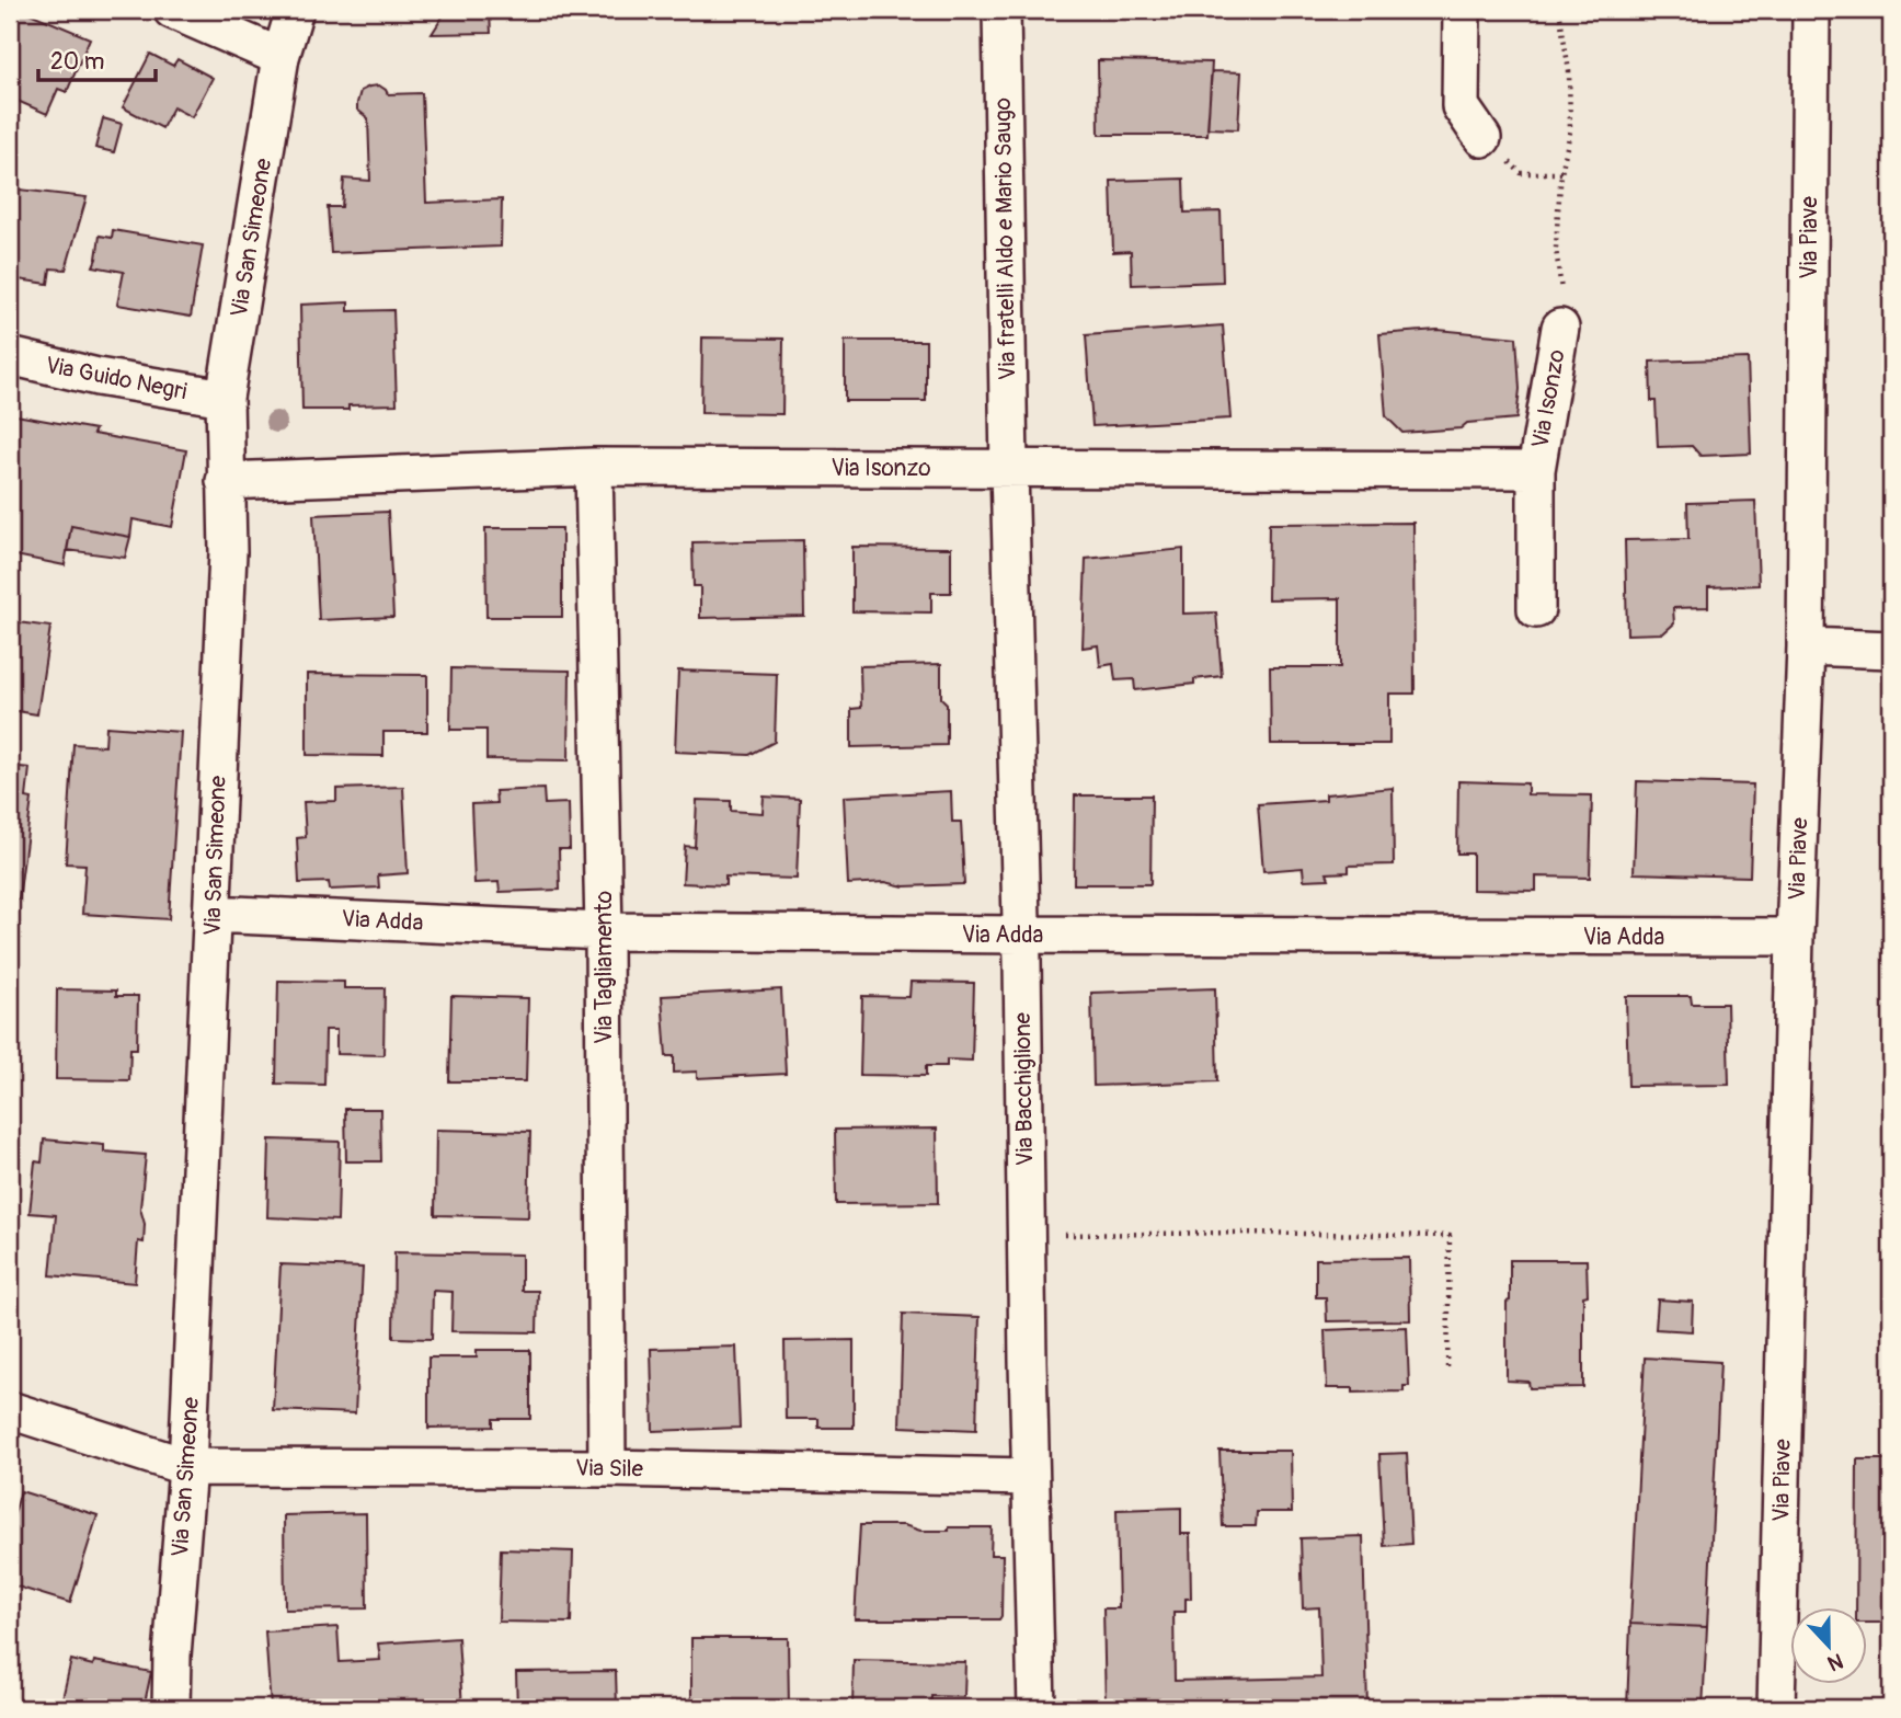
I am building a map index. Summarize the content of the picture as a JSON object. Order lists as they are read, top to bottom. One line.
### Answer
{"streets":{"street":["Via San Simeone","Via Piave","Via fratelli Aldo e Mario Saugo","Via Guido Negri","Via Isonzo","Via Adda","Via Tagliamento","Via Bacchiglione","Via Sile"]},"crossings":[["Via San Simeone","Via Guido Negri"],["Via San Simeone","Via Isonzo"],["Via San Simeone","Via Adda"],["Via San Simeone","Via Sile"],["Via Piave","Via Adda"],["Via fratelli Aldo e Mario Saugo","Via Isonzo"],["Via fratelli Aldo e Mario Saugo","Via Bacchiglione"],["Via Isonzo","Via Tagliamento"],["Via Isonzo","Via Bacchiglione"],["Via Adda","Via Tagliamento"],["Via Adda","Via Bacchiglione"],["Via Tagliamento","Via Sile"],["Via Bacchiglione","Via Sile"]],"scale_bar":"20 m","north":"bottom"}
